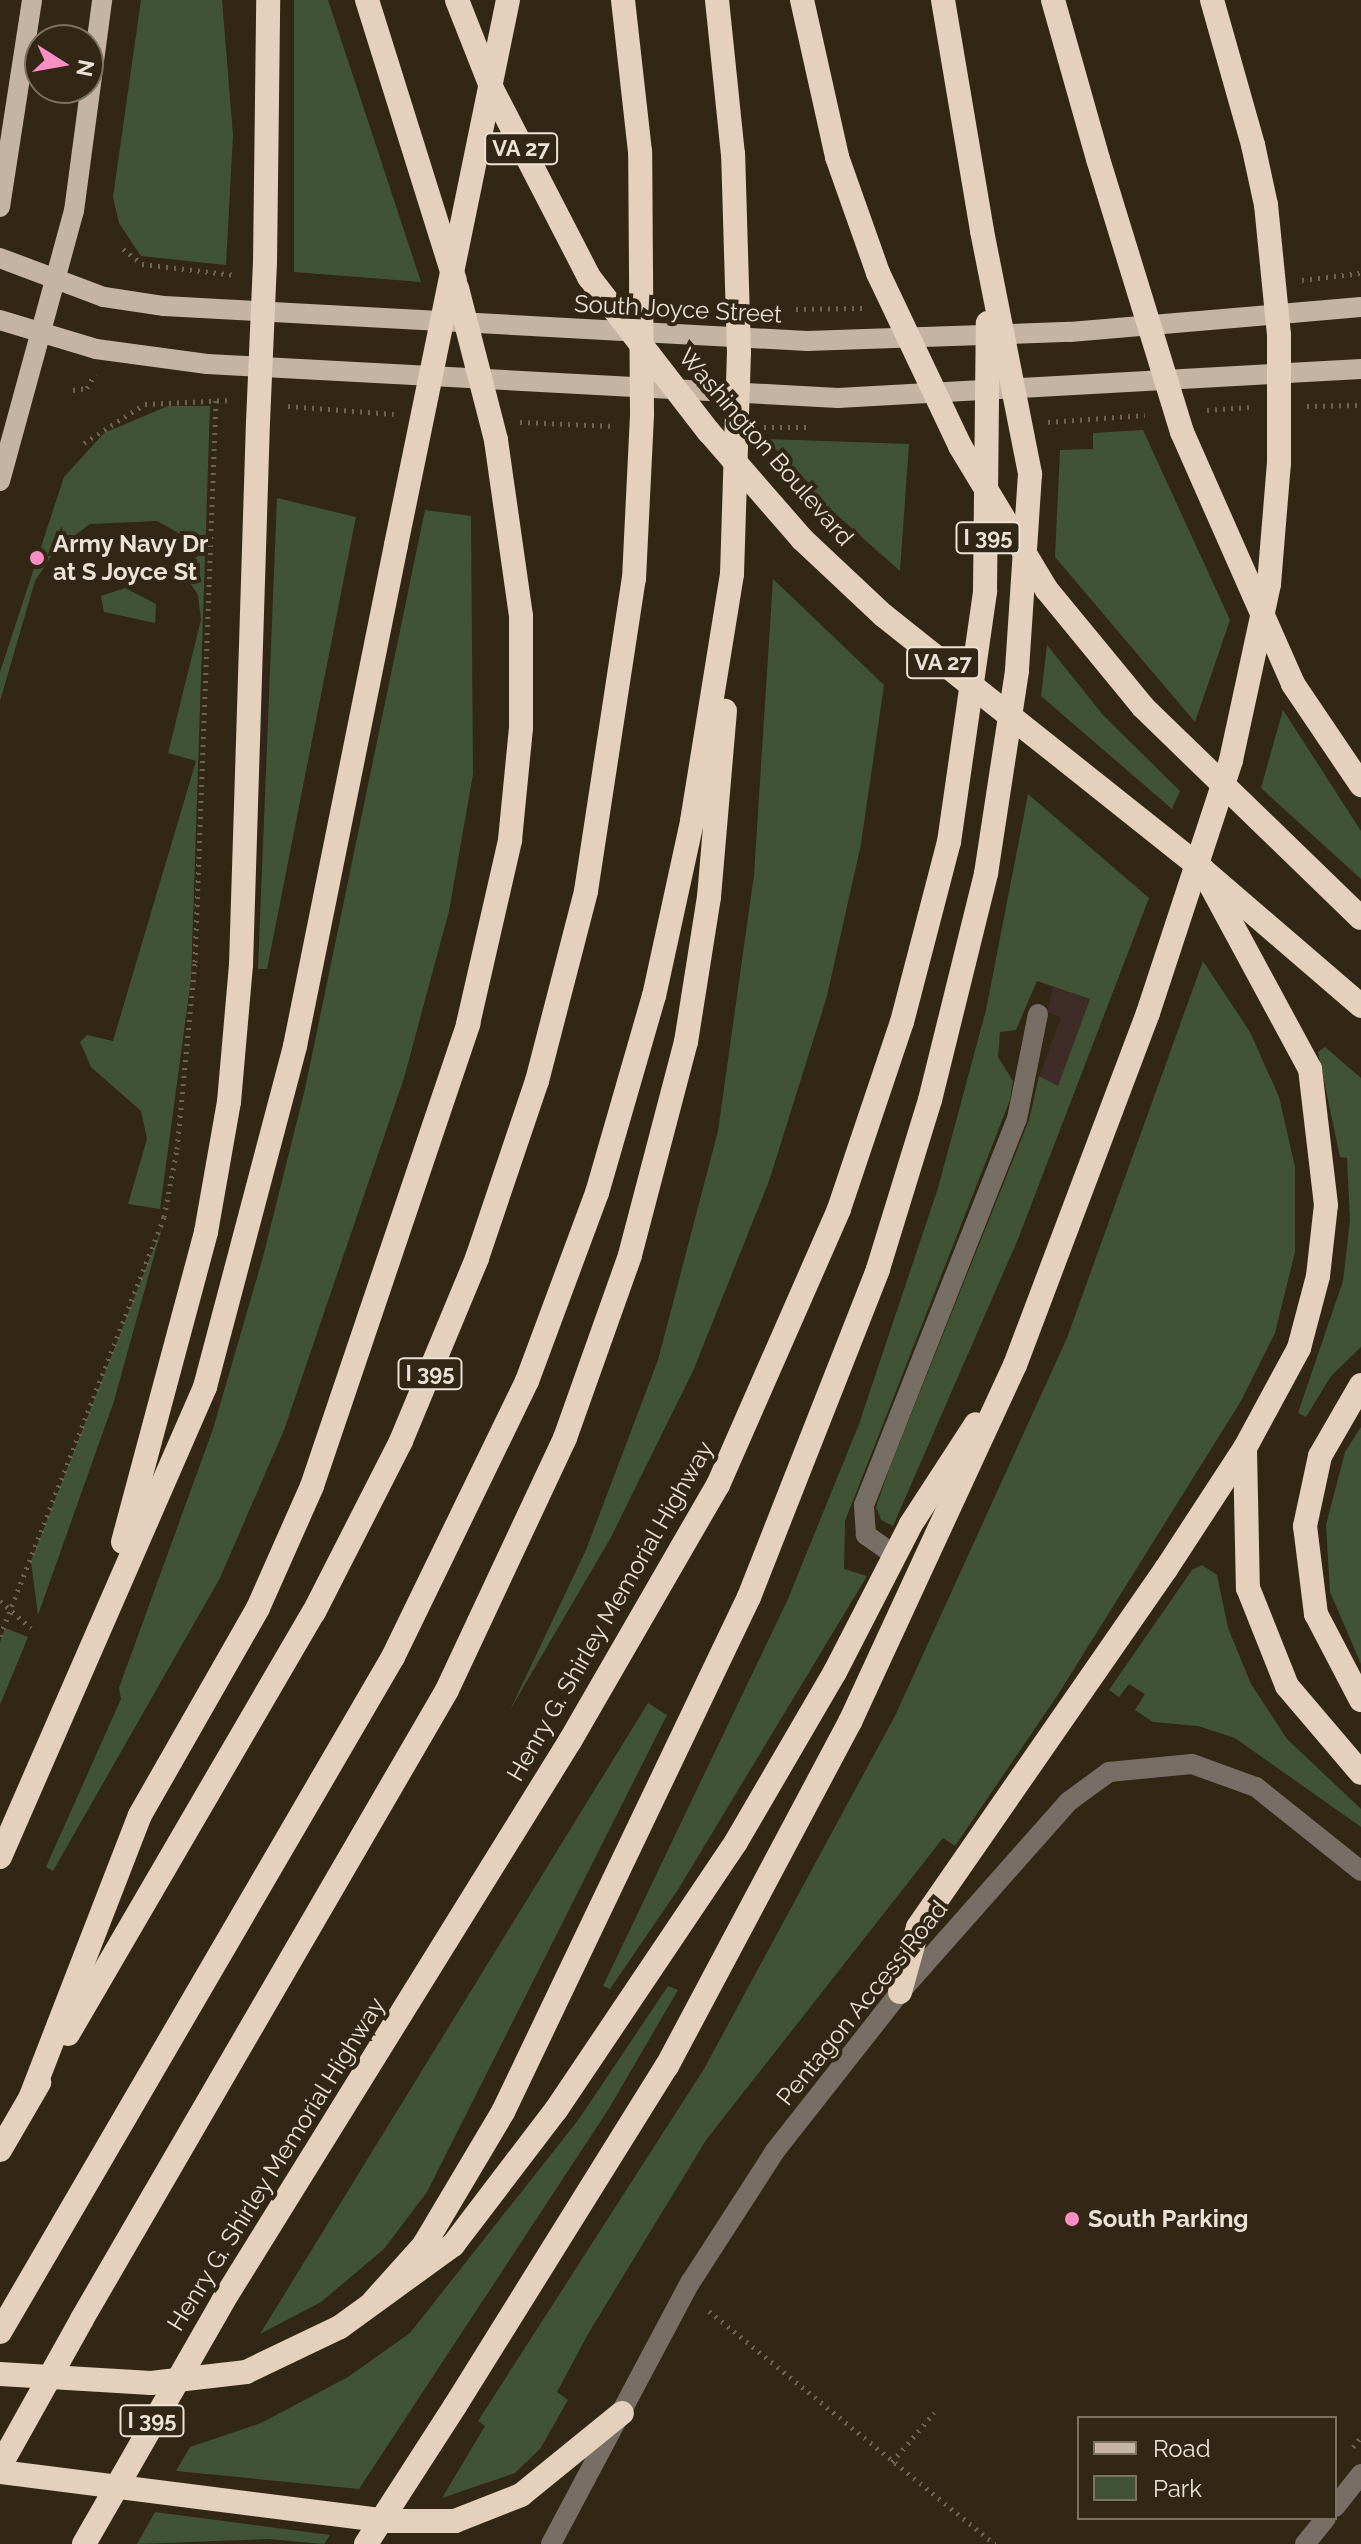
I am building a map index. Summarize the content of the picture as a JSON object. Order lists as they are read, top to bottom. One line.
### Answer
{"streets":{"highway":["VA 27","Washington Boulevard","I 395","Henry G. Shirley Memorial Highway"],"main road":["South Joyce Street"],"street":["Pentagon Access Road"]},"places":["Army Navy Dr at S Joyce St","South Parking"],"legend":["Road","Park"],"north":"right"}
